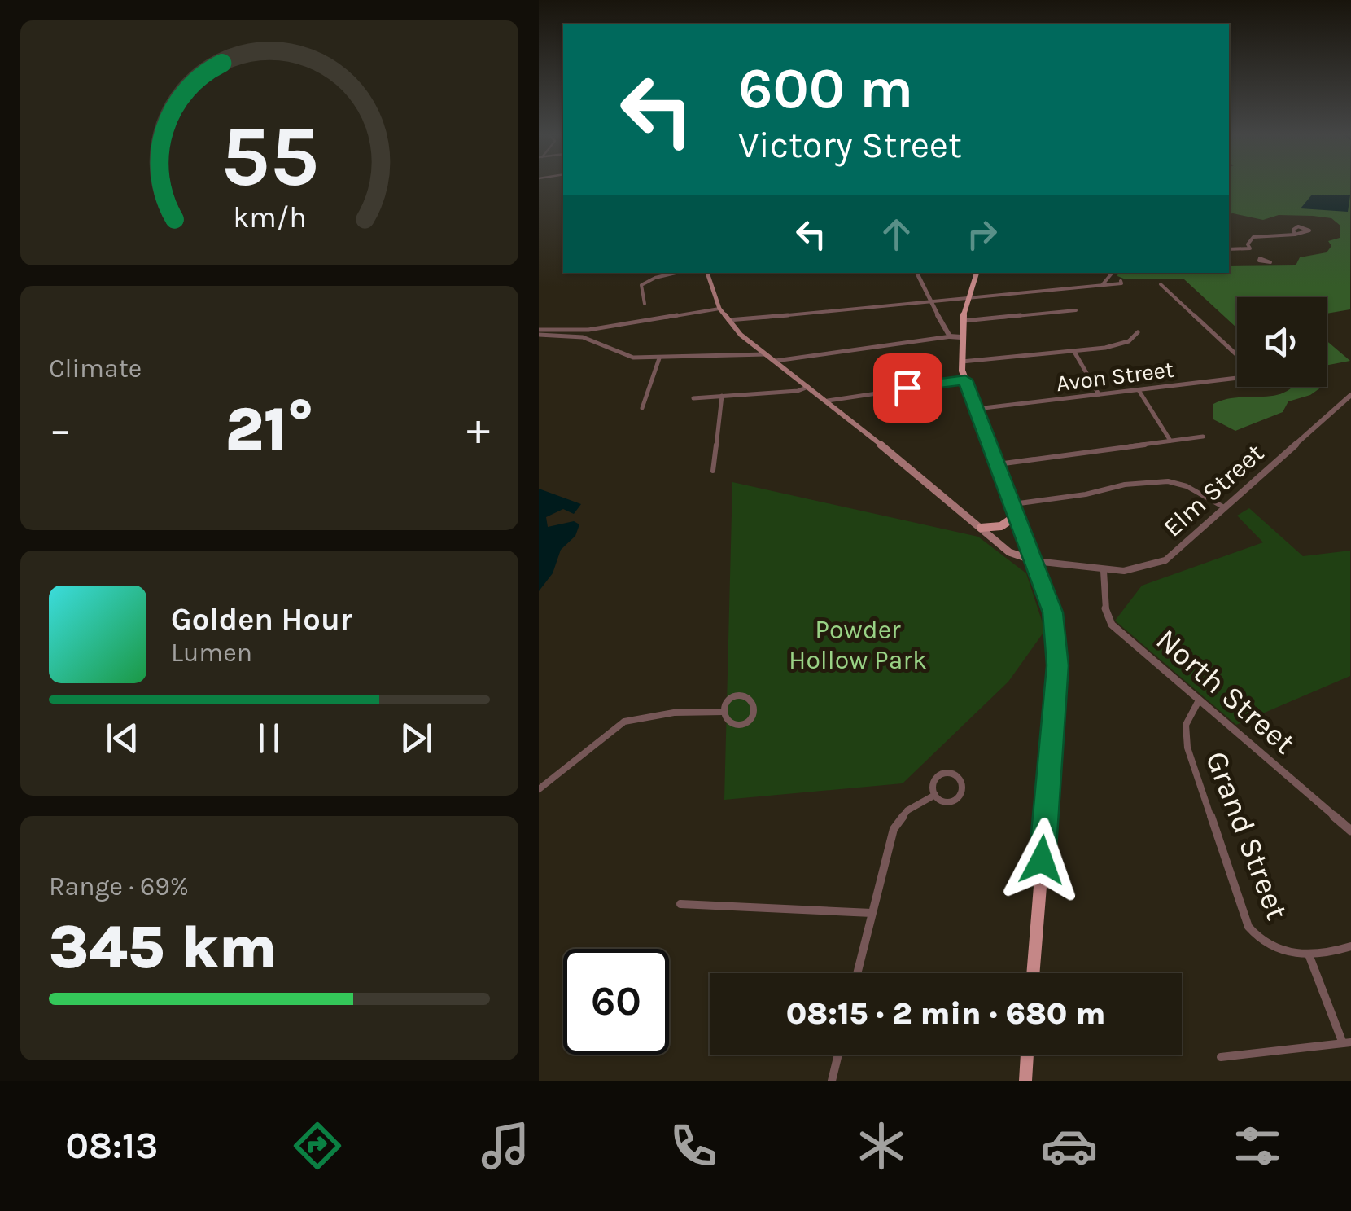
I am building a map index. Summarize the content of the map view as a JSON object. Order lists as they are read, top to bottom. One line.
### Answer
{"streets":{"street":["Avon Street","Elm Street","North Street","Grand Street"]},"crossings":[["Elm Street","North Street"],["North Street","Grand Street"]],"parks":["Powder Hollow Park"],"page":{"turn":["600 m","Victory Street"],"tile":["Climate",["Range · 69%","345 km"]],"heat":["−","21°","+"],"song":["Golden Hour","Lumen"],"limit":"60","trip":"08:15 · 2 min · 680 m","tabs":"08:13","gauge":["55","km/h"]}}
